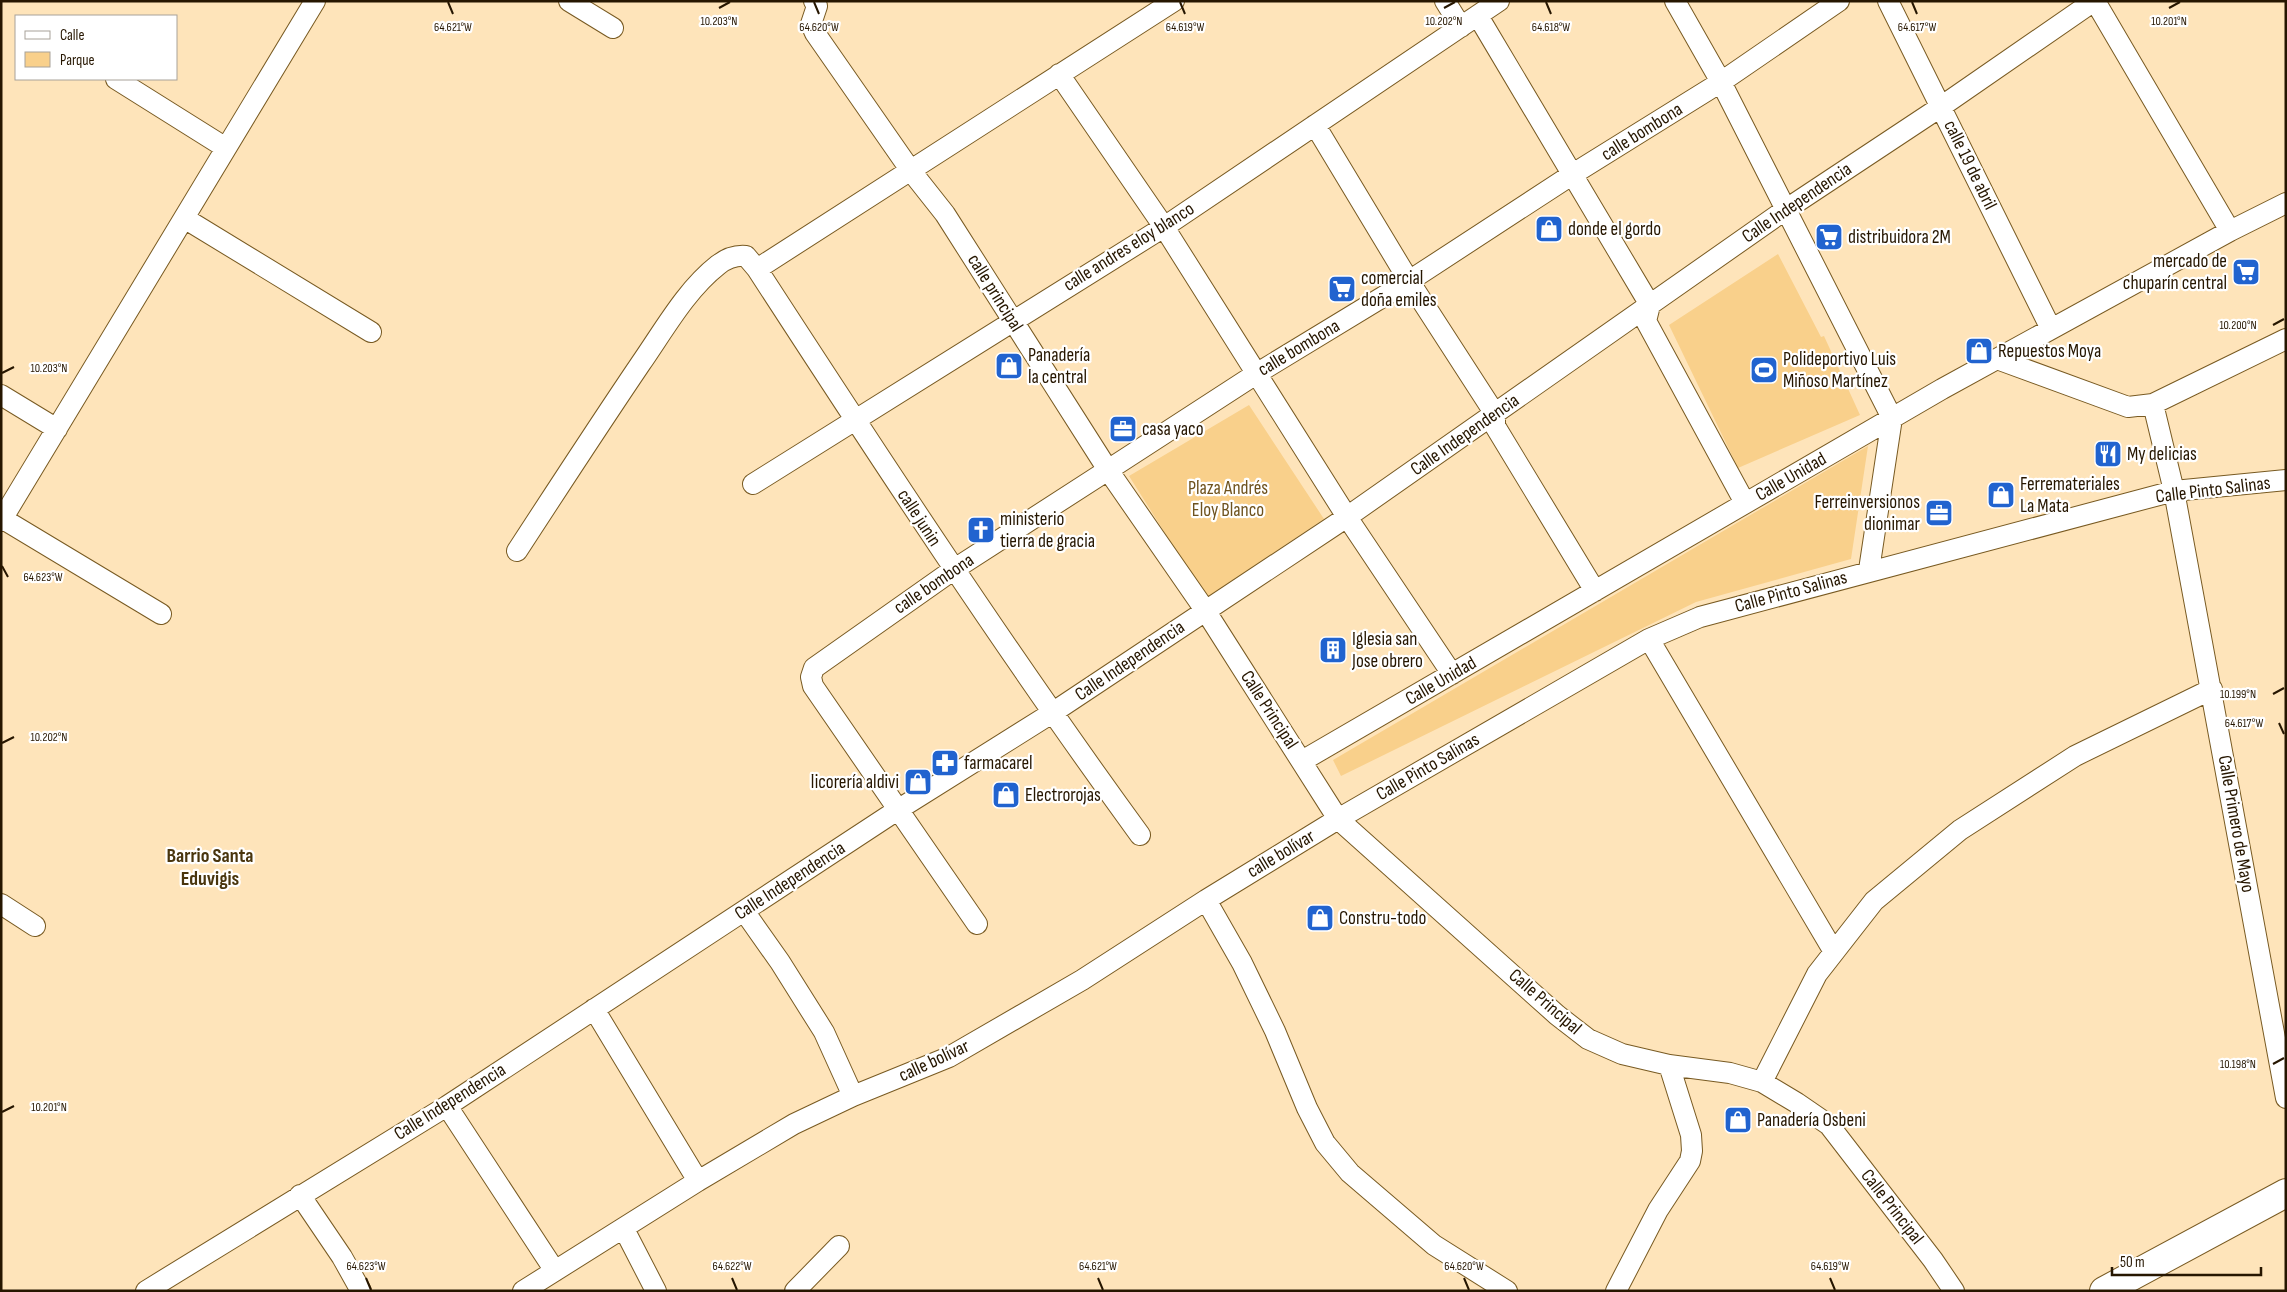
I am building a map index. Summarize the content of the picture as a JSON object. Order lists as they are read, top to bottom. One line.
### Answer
{"streets":{"street":["calle bombona","calle 19 de abril","Calle Independencia","calle andres eloy blanco","calle principal","Calle Unidad","Calle Pinto Salinas","calle junin","Calle Principal","Calle Primero de Mayo","calle bolívar"]},"crossings":[["calle bombona","Calle Independencia"],["calle bombona","calle principal"],["calle bombona","calle junin"],["calle 19 de abril","Calle Independencia"],["calle 19 de abril","Calle Unidad"],["Calle Independencia","calle principal"],["Calle Independencia","calle junin"],["Calle Independencia","Calle Principal"],["calle andres eloy blanco","calle principal"],["calle andres eloy blanco","calle junin"],["calle principal","Calle Principal"],["Calle Unidad","Calle Principal"],["Calle Pinto Salinas","Calle Principal"],["Calle Pinto Salinas","Calle Primero de Mayo"],["Calle Pinto Salinas","calle bolívar"],["Calle Principal","calle bolívar"]],"districts":["Barrio Santa Eduvigis"],"parks":["Plaza Andrés Eloy Blanco"],"places":{"shop":["donde el gordo","Repuestos Moya","Panadería la central","Ferremateriales La Mata","licorería aldivi","Electrorojas","Constru-todo","Panadería Osbeni"],"supermarket":["distribuidora 2M","mercado de chuparín central","comercial doña emiles"],"sports":["Polideportivo Luis Miñoso Martínez"],"office":["casa yaco","Ferreinversionos dionimar"],"restaurant":["My delicias"],"church":["ministerio tierra de gracia"],"building":["Iglesia san Jose obrero"],"pharmacy":["farmacarel"]},"legend":["Calle","Parque"],"scale_bar":"50 m","coordinates":["10.203°N","10.201°N","10.202°N","64.621°W","64.620°W","64.619°W","64.618°W","64.617°W","10.200°N","64.623°W","10.199°N","10.198°N","64.622°W"]}
